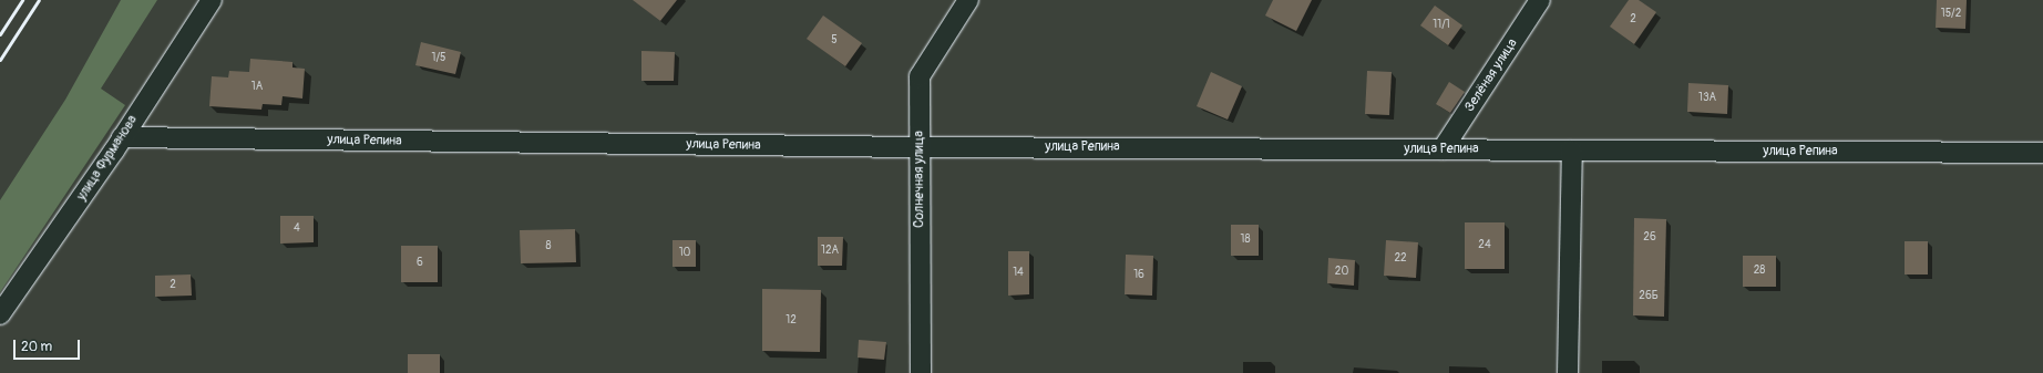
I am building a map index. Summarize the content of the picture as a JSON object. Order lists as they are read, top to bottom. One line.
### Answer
{"streets":{"street":["Зелёная улица","улица Репина","улица Фурманова","Солнечная улица"]},"crossings":[["Зелёная улица","улица Репина"],["улица Репина","улица Фурманова"],["улица Репина","Солнечная улица"]],"house_numbers":["15/2","2","11/1","5","1/5","1А","13А","4","26","18","24","8","12А","10","22","6","28","20","14","16","2","26Б","12"],"scale_bar":"20 m"}
